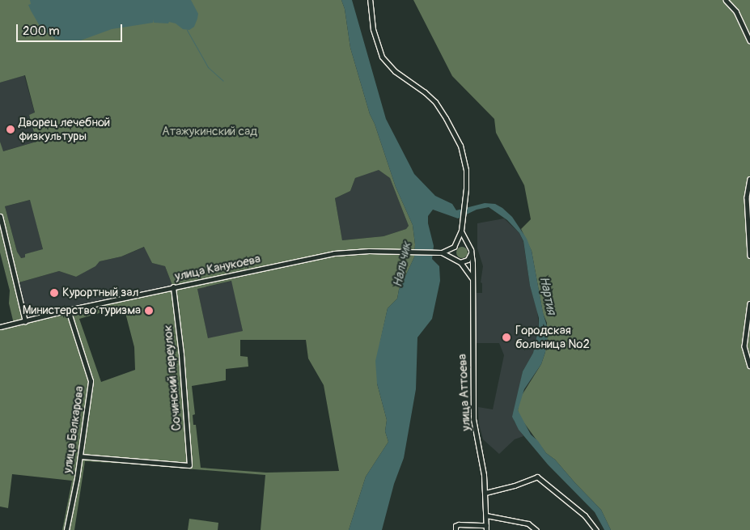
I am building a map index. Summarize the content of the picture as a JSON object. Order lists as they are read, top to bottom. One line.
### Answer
{"streets":{"street":["улица Канукоева","Сочинский переулок","улица Аттоева","улица Балкарова"]},"crossings":[["улица Канукоева","Сочинский переулок"],["улица Канукоева","улица Балкарова"],["Сочинский переулок","улица Балкарова"]],"water":["Нальчик","Нартия"],"parks":["Атажукинский сад"],"places":["Дворец лечебной физкультуры","Курортный зал","Министерство туризма","Городская больница №2"],"scale_bar":"200 m"}
